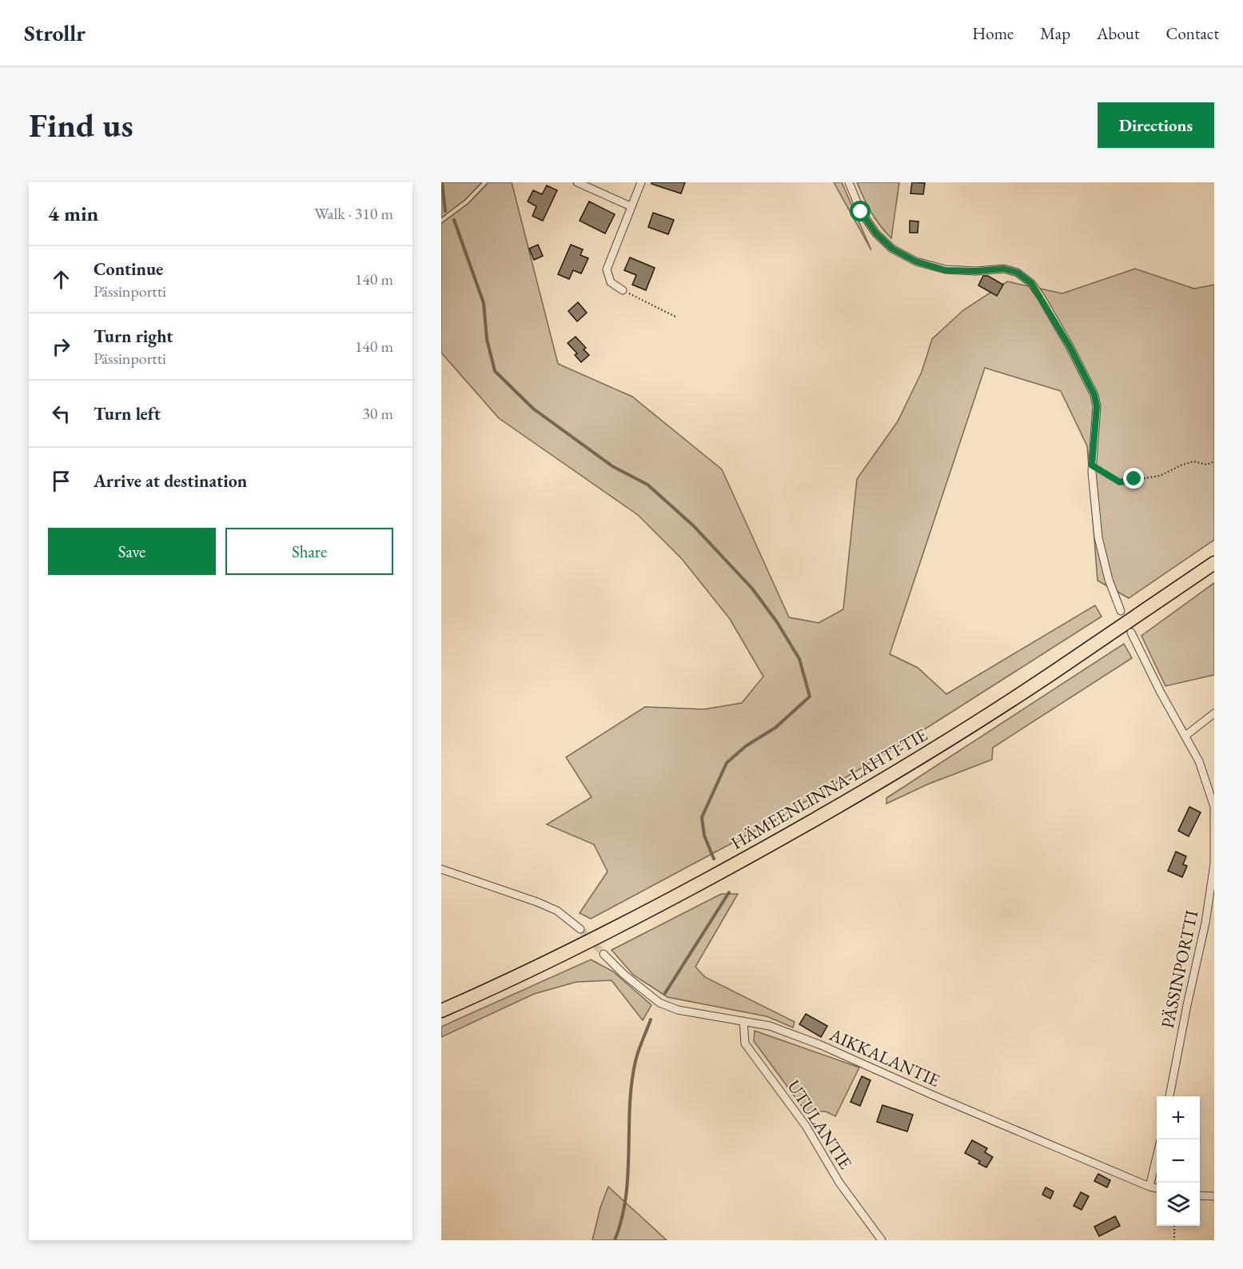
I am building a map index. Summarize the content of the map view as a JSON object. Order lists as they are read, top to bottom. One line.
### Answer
{"streets":{"highway":["HÄMEENLINNA-LAHTI-TIE"],"street":["PÄSSINPORTTI","AIKKALANTIE","UTULANTIE"]},"crossings":[["AIKKALANTIE","UTULANTIE"]],"page":{"header":"Strollr","nav":["Home","Map","About","Contact"],"buttons":["Directions",["Save","Share"]],"title":"Find us","heading":["4 min","Walk · 310 m"],"list":[["Continue","Pässinportti","140 m"],["Turn right","Pässinportti","140 m"],["Turn left","30 m"],"Arrive at destination"],"map_buttons":["+","−"]}}
